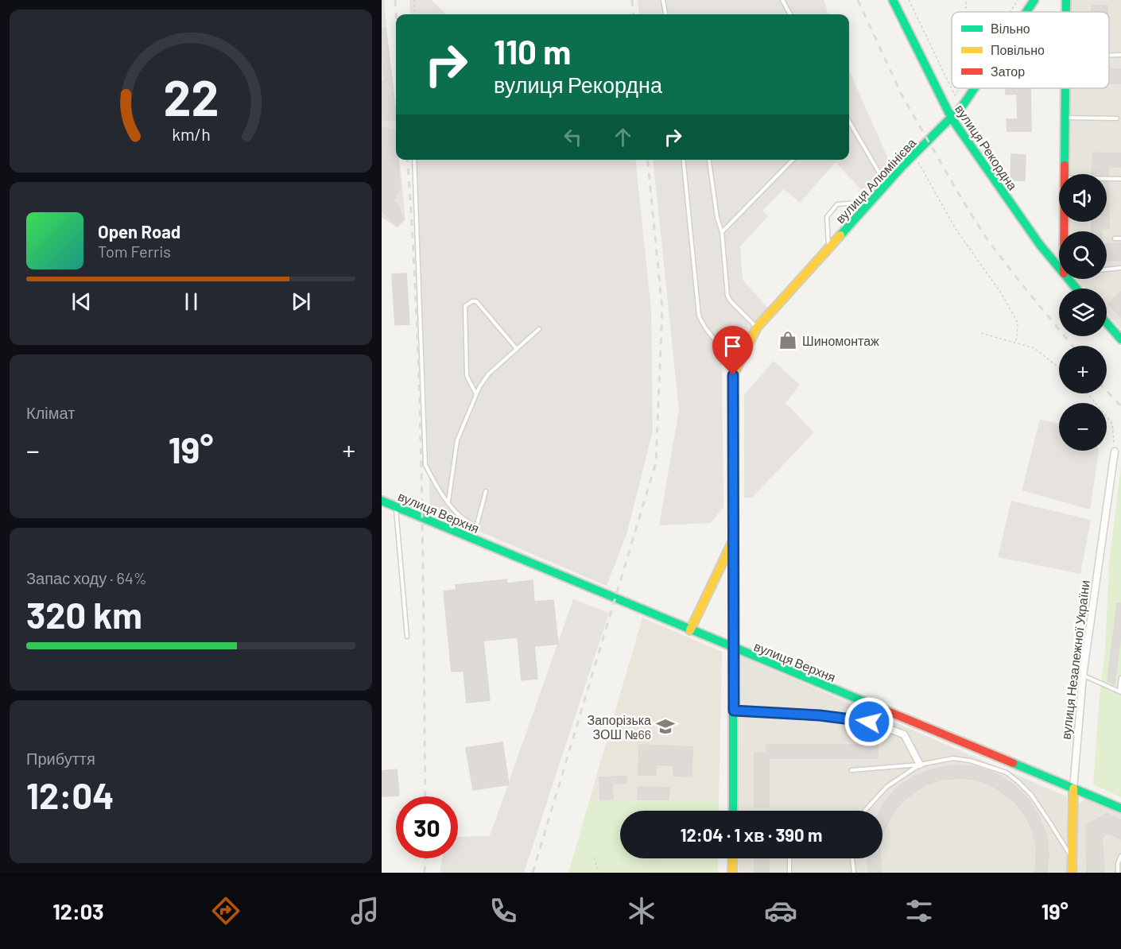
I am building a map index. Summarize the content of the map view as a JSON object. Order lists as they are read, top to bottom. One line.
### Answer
{"streets":{"street":["вулиця Рекордна","вулиця Алюмінієва","вулиця Верхня","вулиця Незалежної України"]},"crossings":[["вулиця Рекордна","вулиця Алюмінієва"],["вулиця Верхня","вулиця Незалежної України"]],"places":{"shop":["Шиномонтаж"],"school or university":["Запорізька ЗОШ №66"]},"legend":["Вільно","Повільно","Затор"],"page":{"turn":["110 m","вулиця Рекордна"],"map_buttons":["+","−"],"song":["Open Road","Tom Ferris"],"tile":["Клімат",["Запас ходу · 64%","320 km"],["Прибуття","12:04"]],"heat":["−","19°","+"],"limit":"30","trip":"12:04 · 1 хв · 390 m","tabs":["12:03","19°"],"gauge":["22","km/h"]}}
